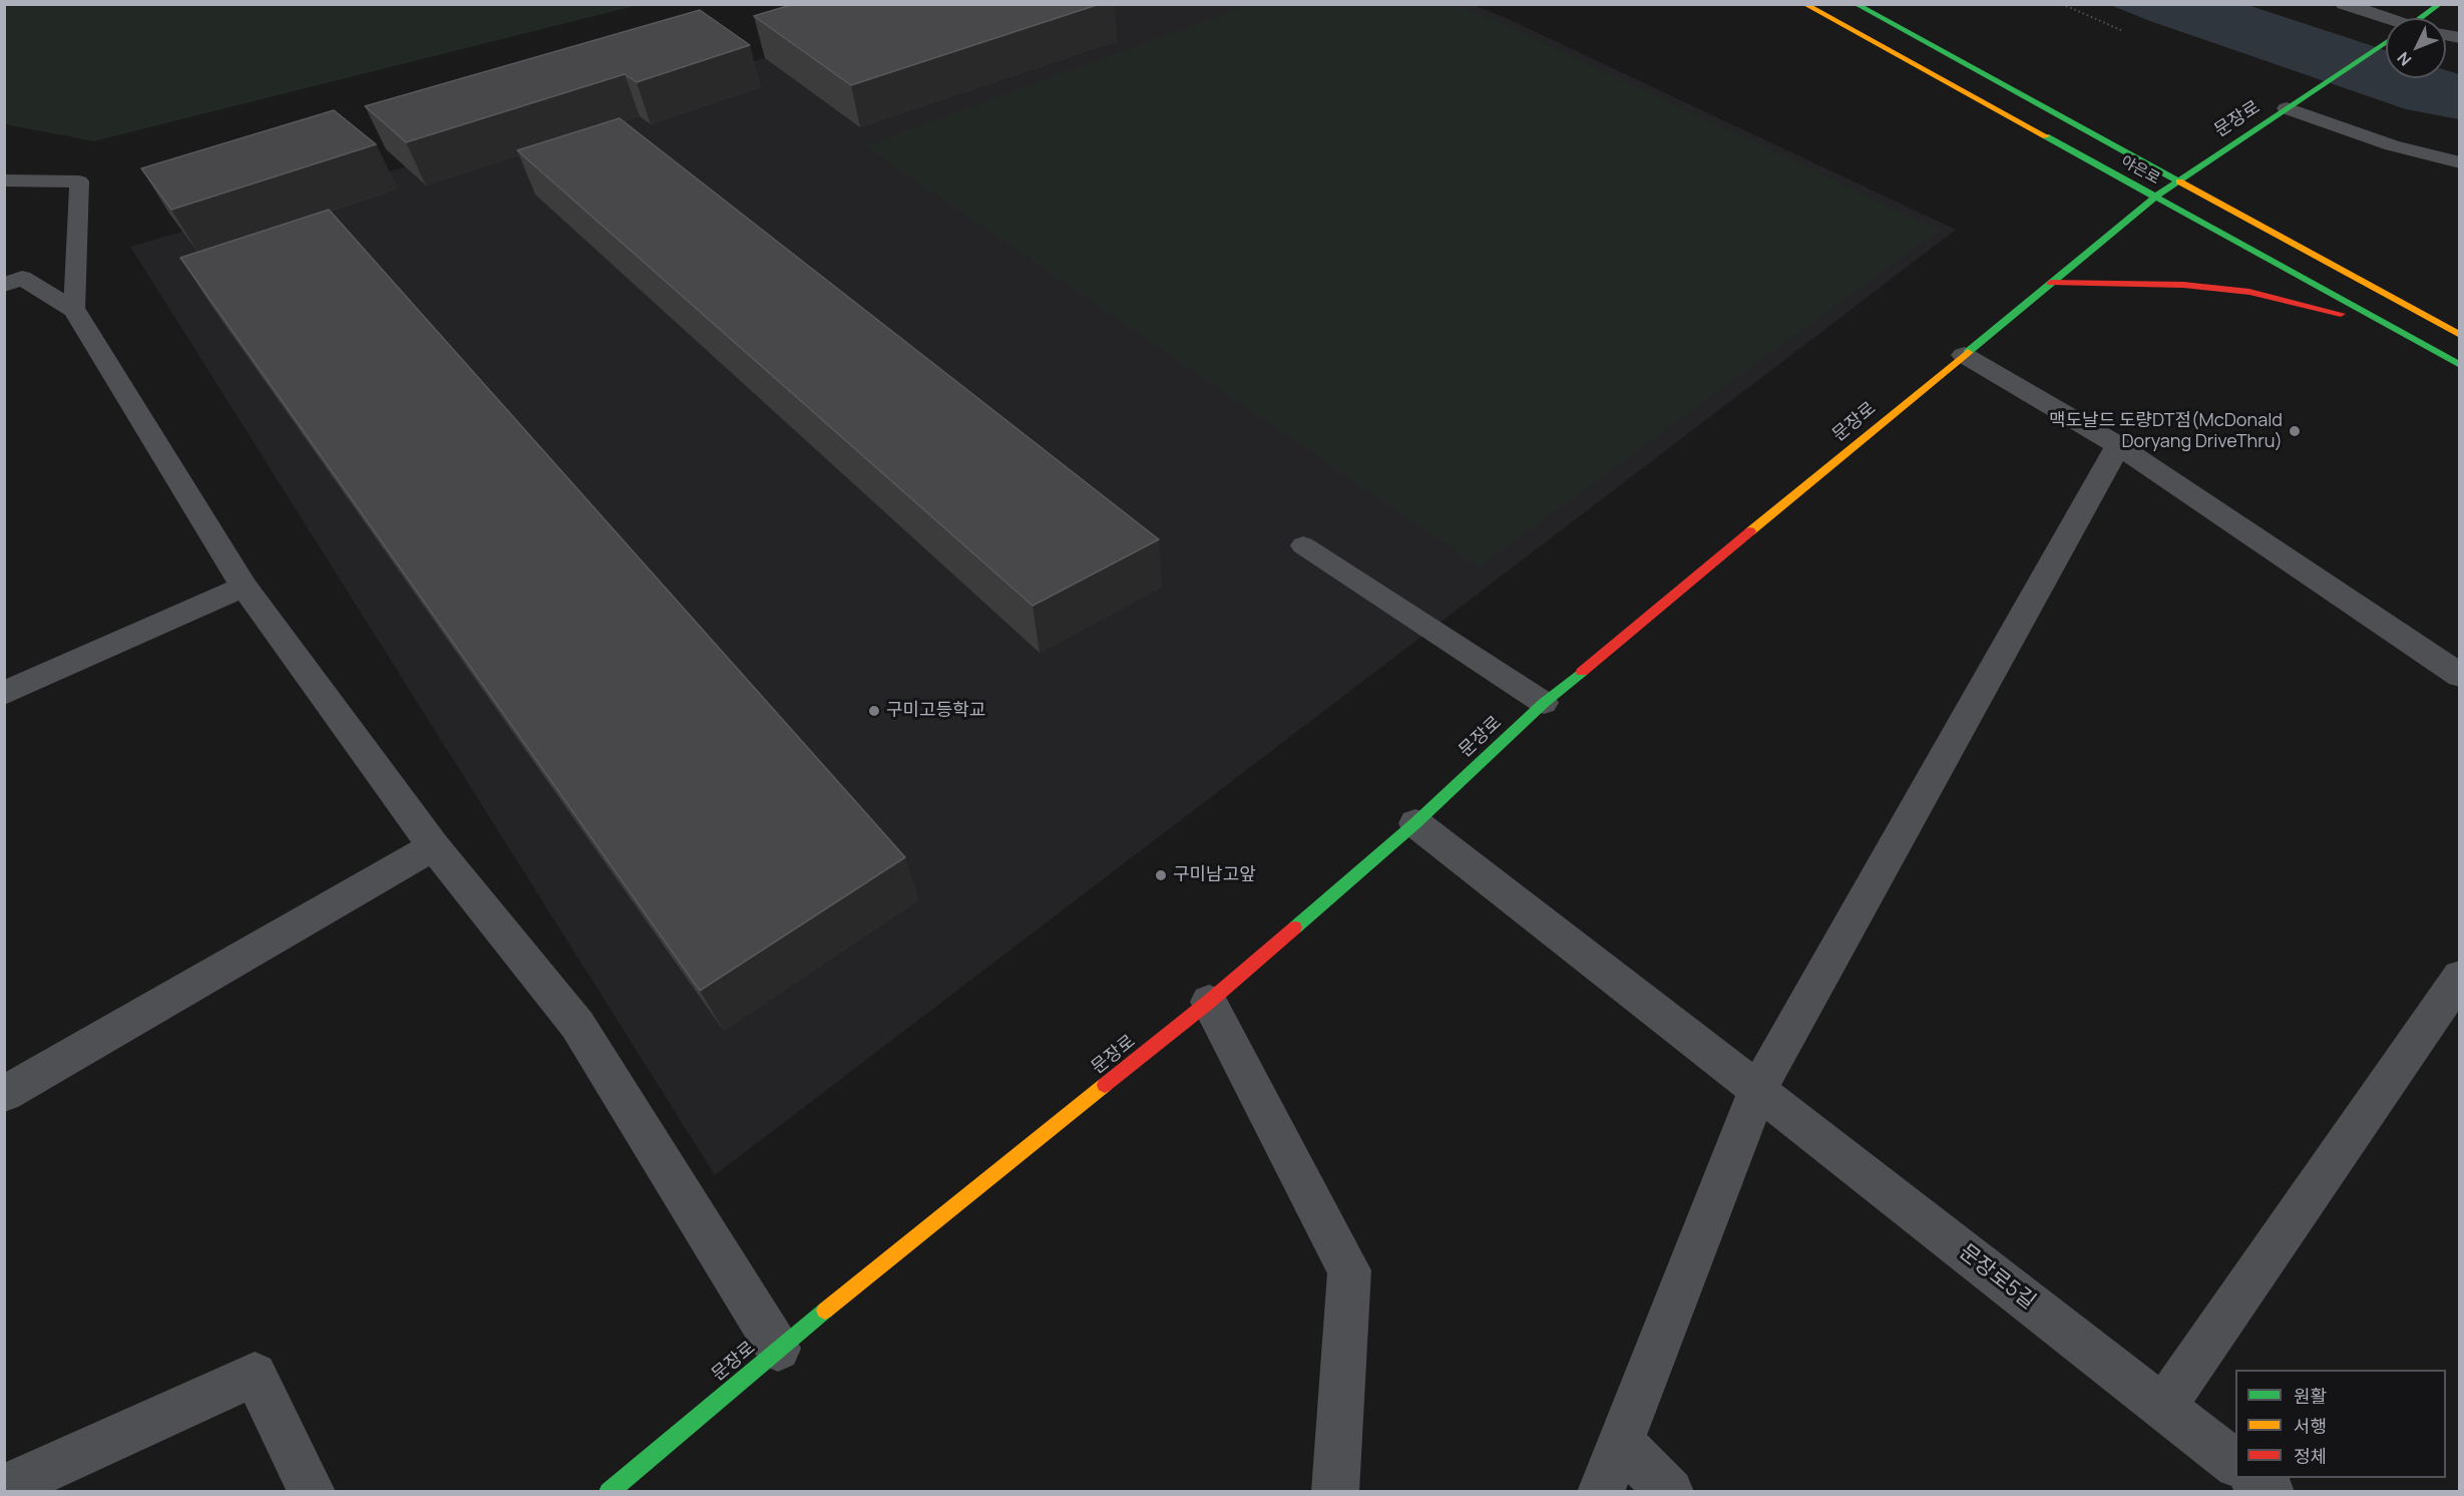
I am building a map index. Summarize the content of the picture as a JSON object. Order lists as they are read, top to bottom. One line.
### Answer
{"streets":{"street":["문장로","야은로","문장로5길"]},"crossings":[["문장로","야은로"],["문장로","문장로5길"]],"places":["맥도날드 도량DT점(McDonald Doryang DriveThru)","구미고등학교","구미남고앞"],"legend":["원활","서행","정체"],"north":"bottom left"}
